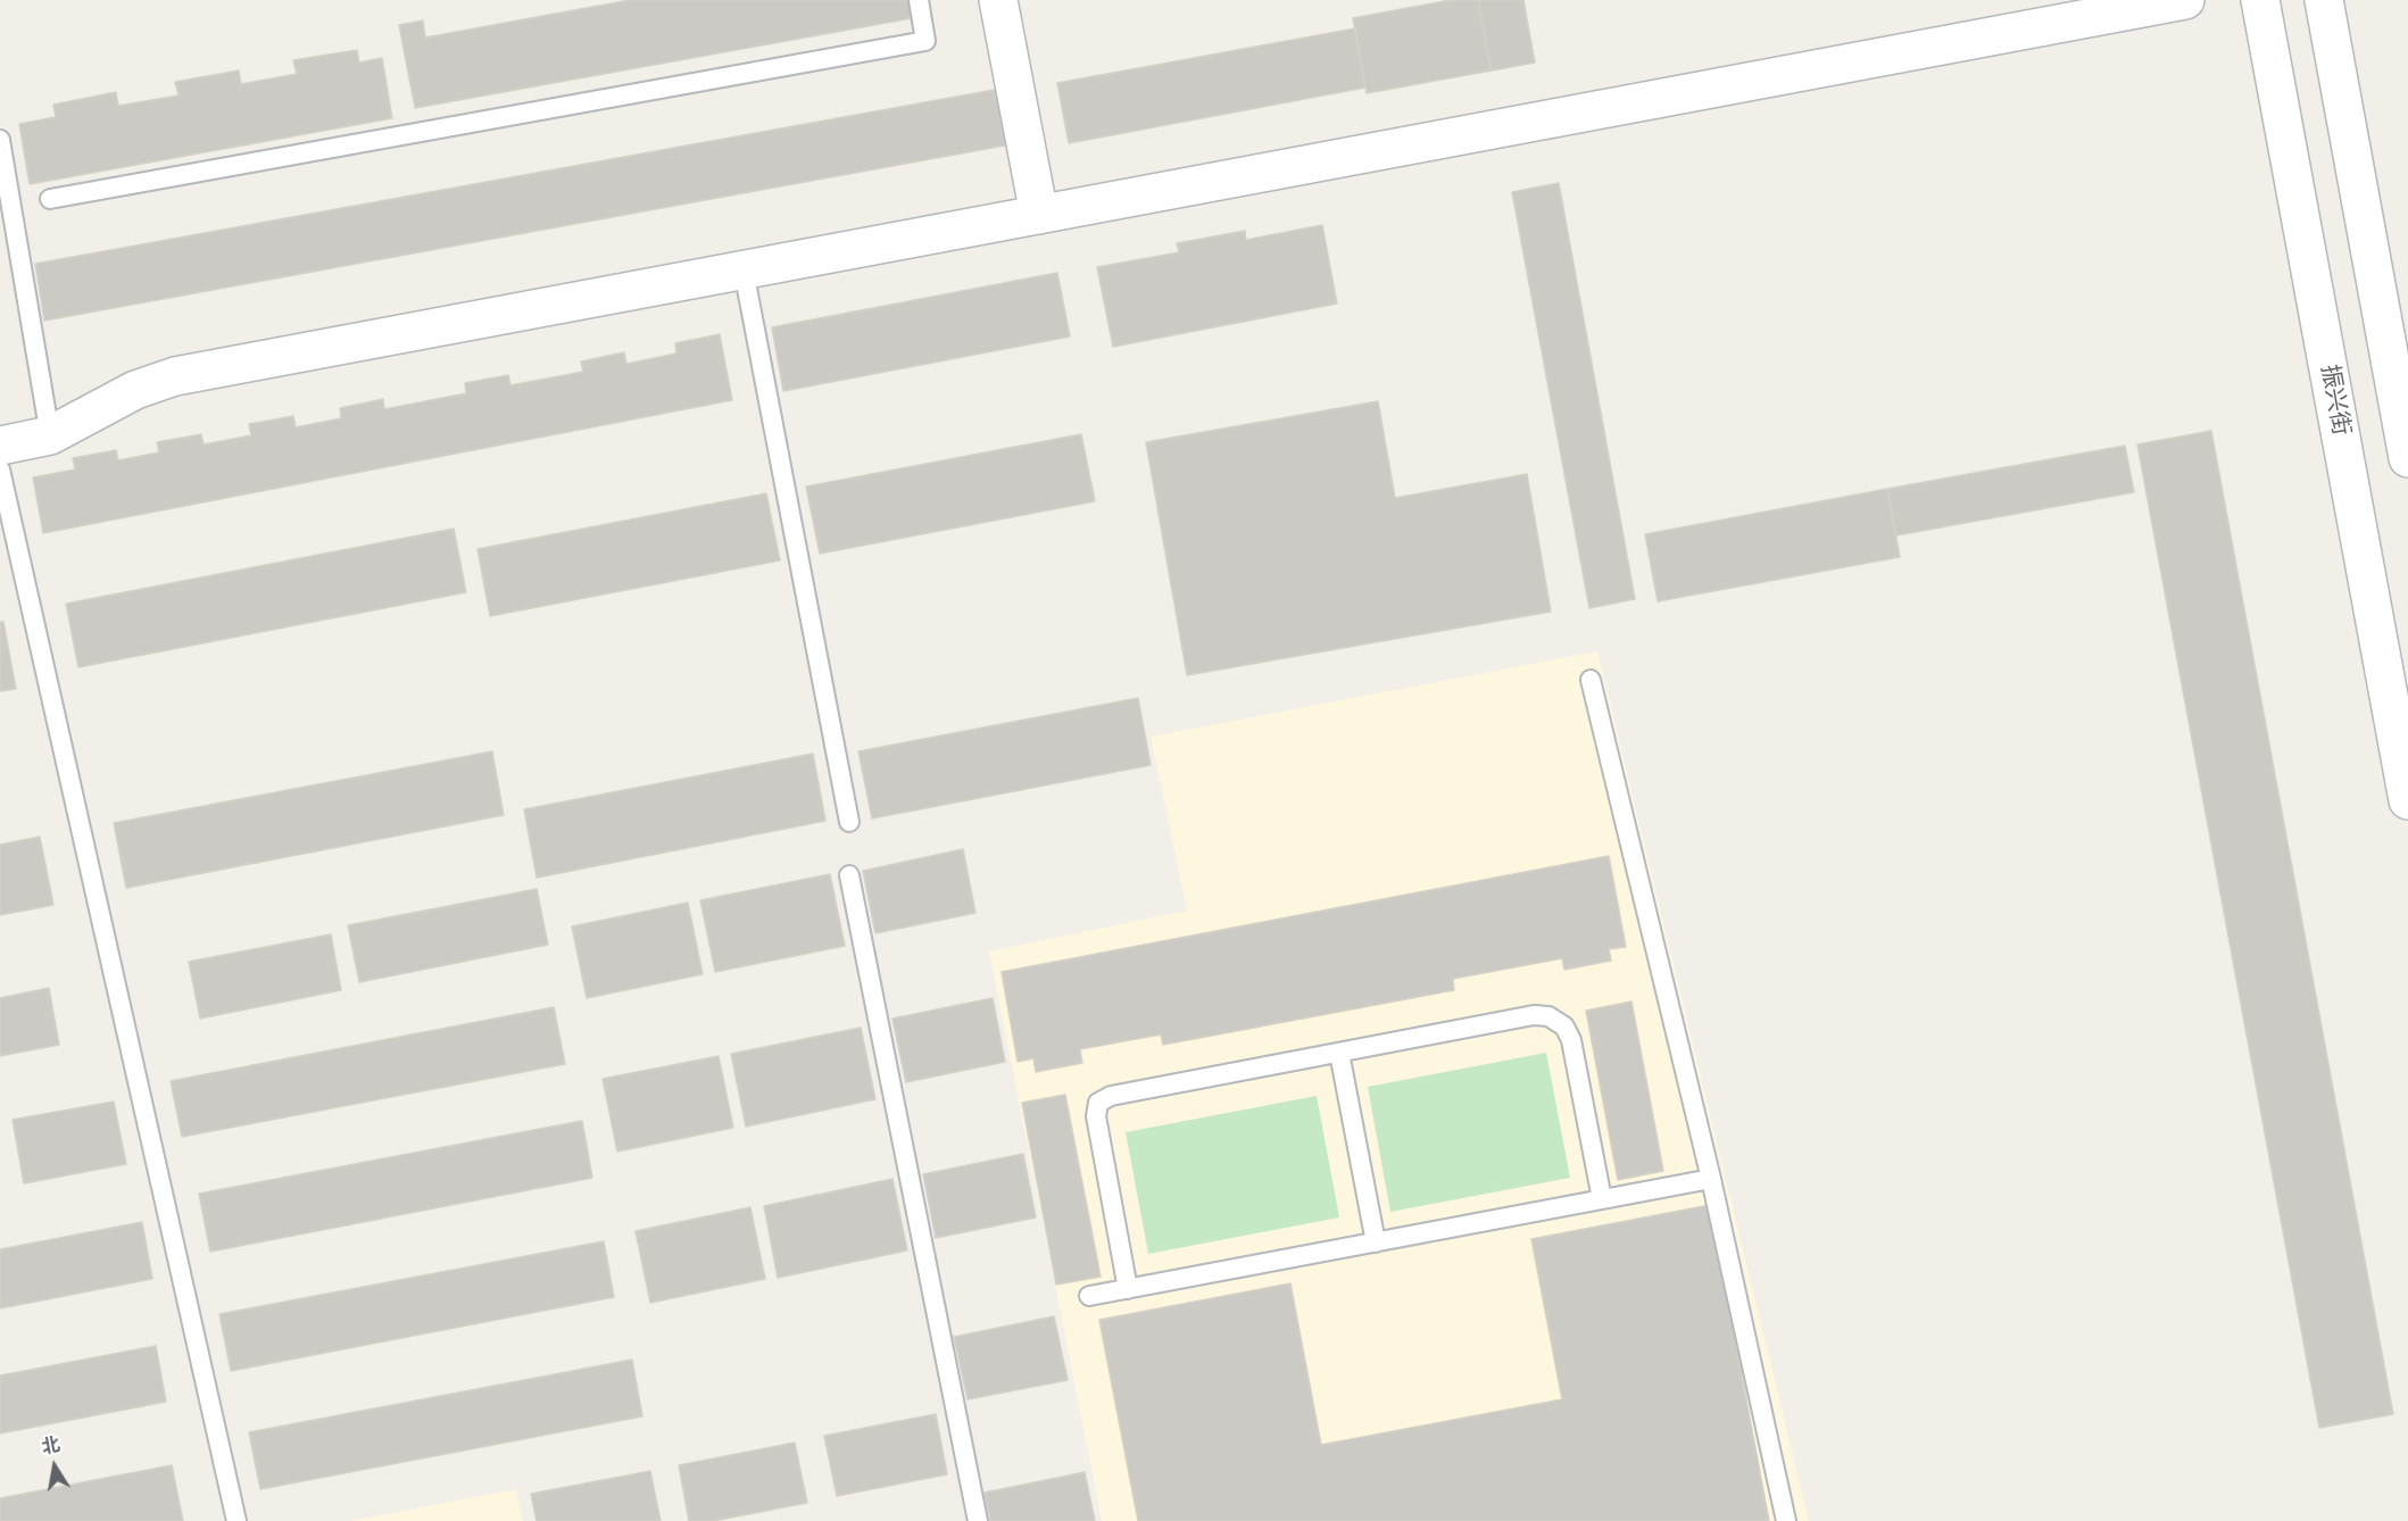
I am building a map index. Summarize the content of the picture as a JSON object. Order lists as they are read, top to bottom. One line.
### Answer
{"streets":{"street":["振兴街"]},"north":"top"}
